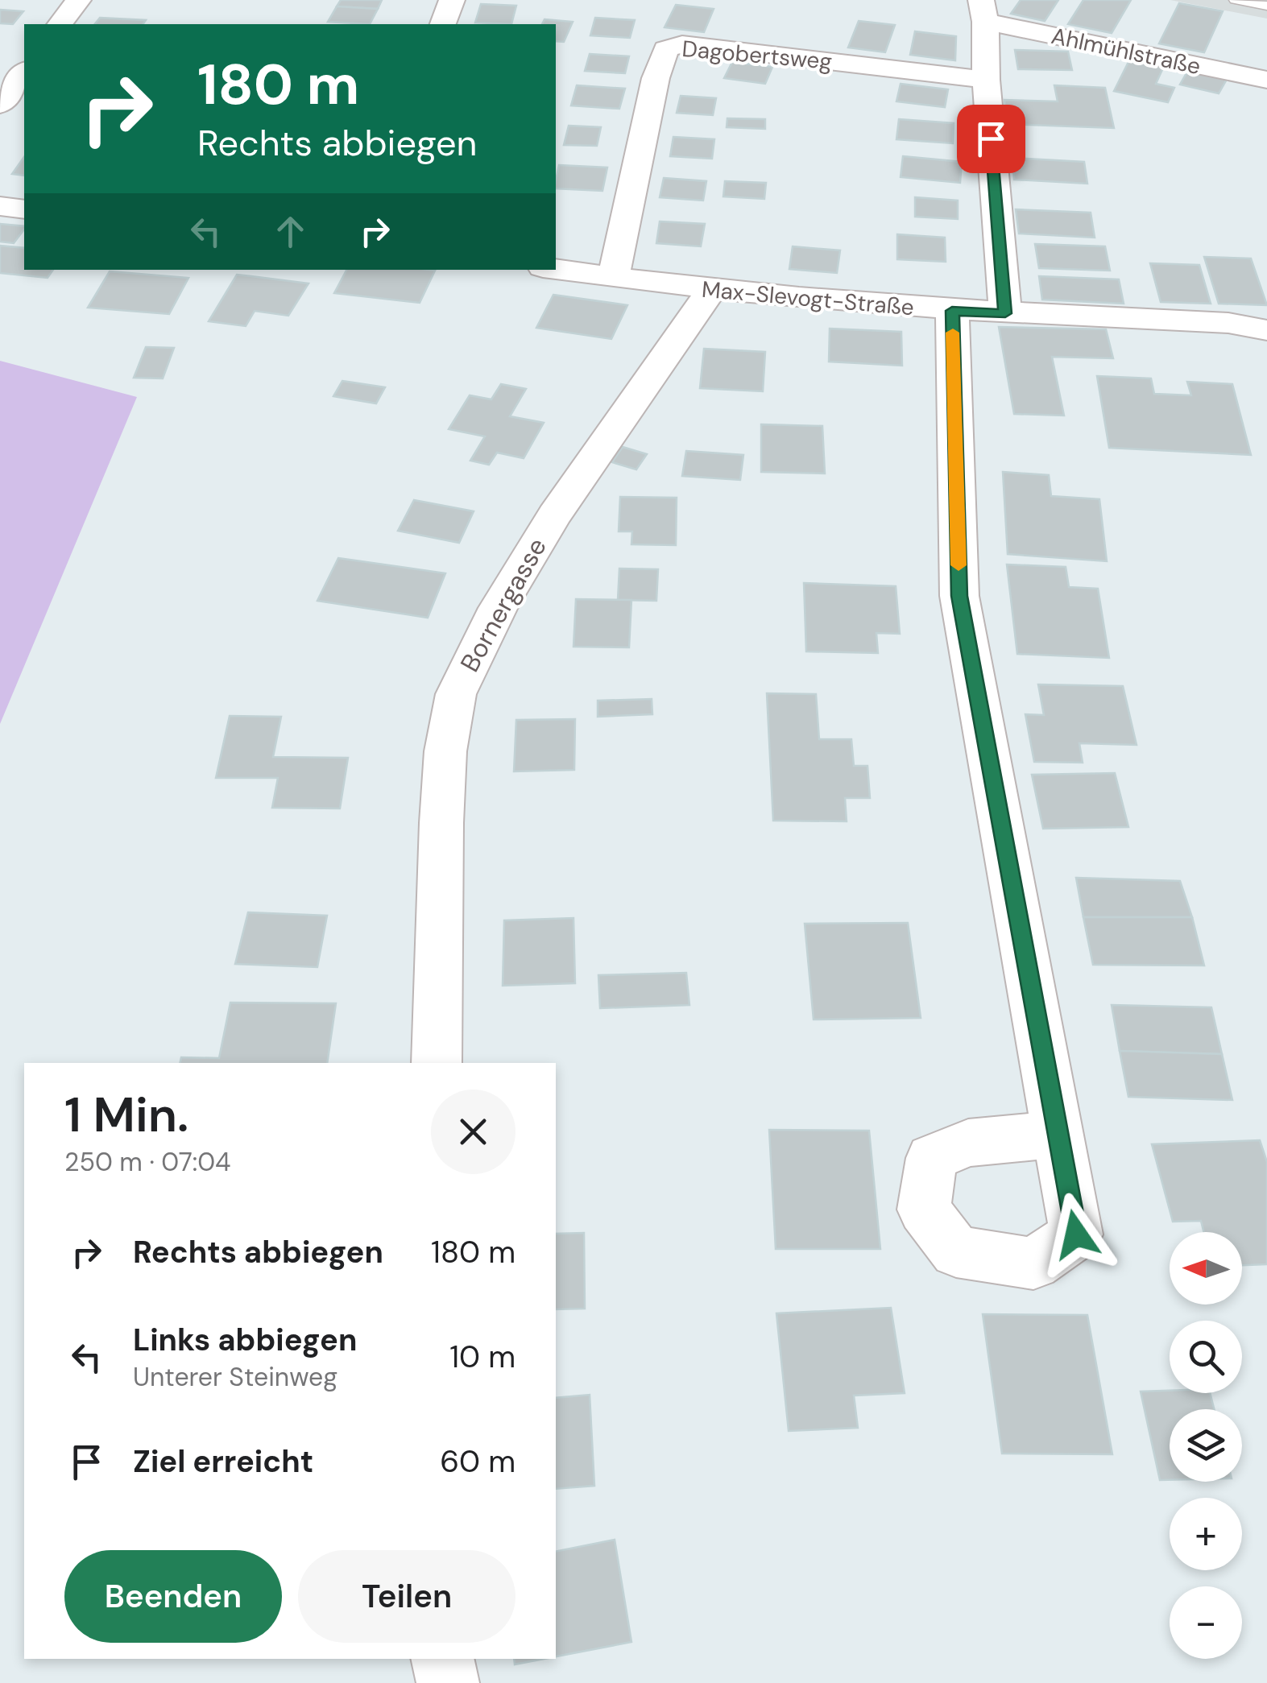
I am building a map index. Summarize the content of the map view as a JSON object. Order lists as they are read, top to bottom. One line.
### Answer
{"streets":{"street":["Ahlmühlstraße","Dagobertsweg","Max-Slevogt-Straße","Bornergasse"]},"crossings":[["Dagobertsweg","Max-Slevogt-Straße"],["Max-Slevogt-Straße","Bornergasse"]],"north":"left","page":{"turn":["180 m","Rechts abbiegen"],"heading":["1 Min.","250 m · 07:04"],"list":[{"name":"Rechts abbiegen","value":"180 m"},{"name":"Links abbiegen","note":"Unterer Steinweg","value":"10 m"},{"name":"Ziel erreicht","value":"60 m"}],"map_buttons":["+","−"],"buttons":["Beenden","Teilen"]}}
